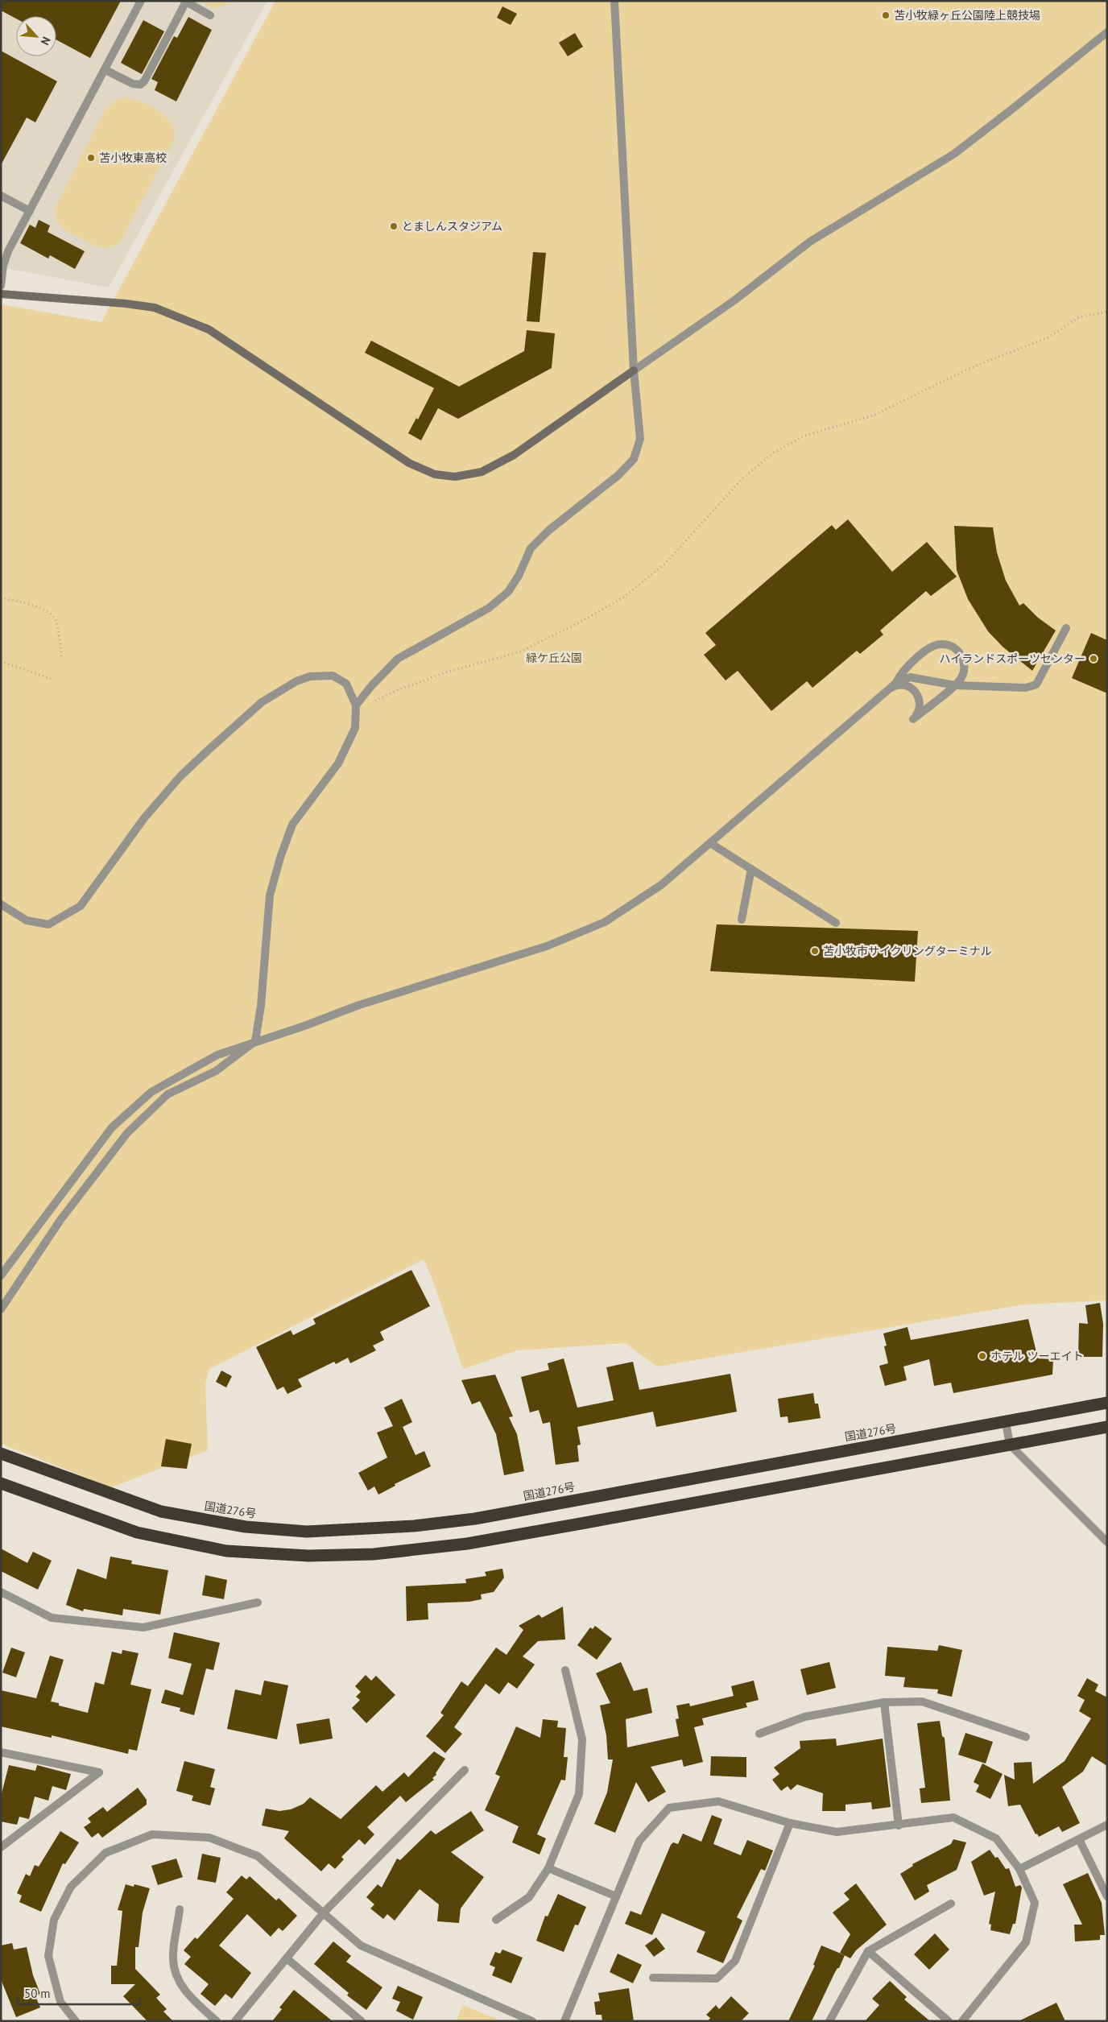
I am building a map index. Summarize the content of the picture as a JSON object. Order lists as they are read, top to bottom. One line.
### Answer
{"streets":{"highway":["国道276号"]},"parks":["緑ケ丘公園"],"places":["苫小牧緑ヶ丘公園陸上競技場","苫小牧東高校","とましんスタジアム","ハイランドスポーツセンター","苫小牧市サイクリングターミナル","ホテル ツーエイト"],"scale_bar":"50 m","north":"bottom right"}
